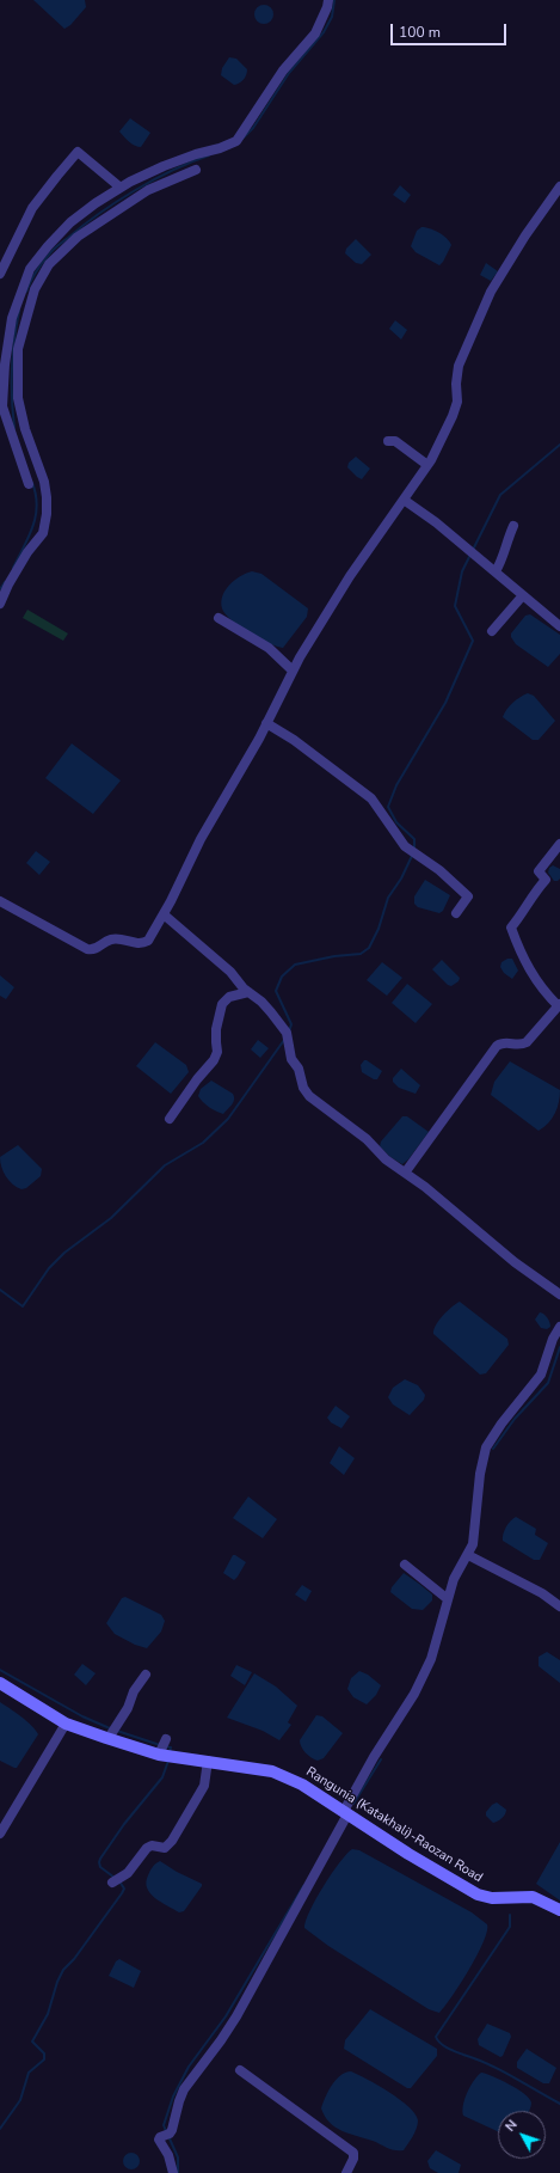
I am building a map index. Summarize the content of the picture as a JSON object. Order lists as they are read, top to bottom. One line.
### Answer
{"streets":{"main road":["Rangunia (Katakhali)-Raozan Road"]},"scale_bar":"100 m","north":"top left"}
